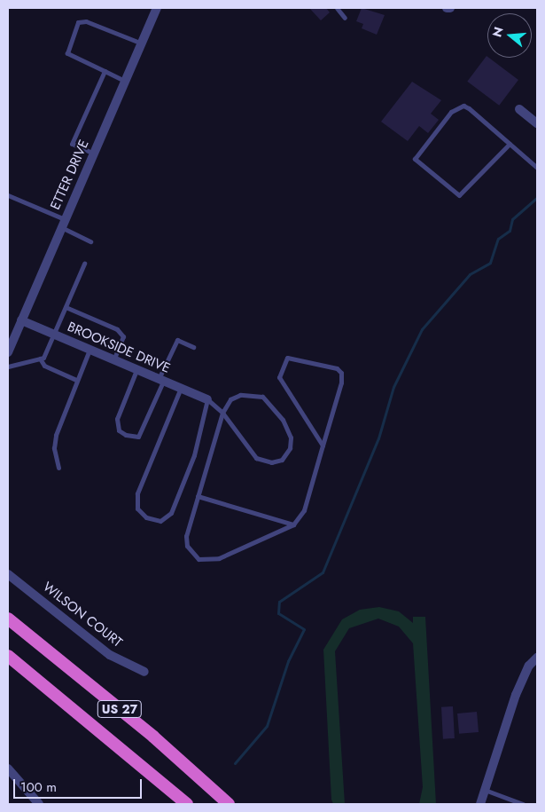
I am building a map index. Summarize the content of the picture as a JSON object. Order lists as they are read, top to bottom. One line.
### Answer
{"streets":{"highway":["US 27"],"street":["ETTER DRIVE","BROOKSIDE DRIVE","WILSON COURT"]},"crossings":[["ETTER DRIVE","BROOKSIDE DRIVE"]],"scale_bar":"100 m","north":"left"}
